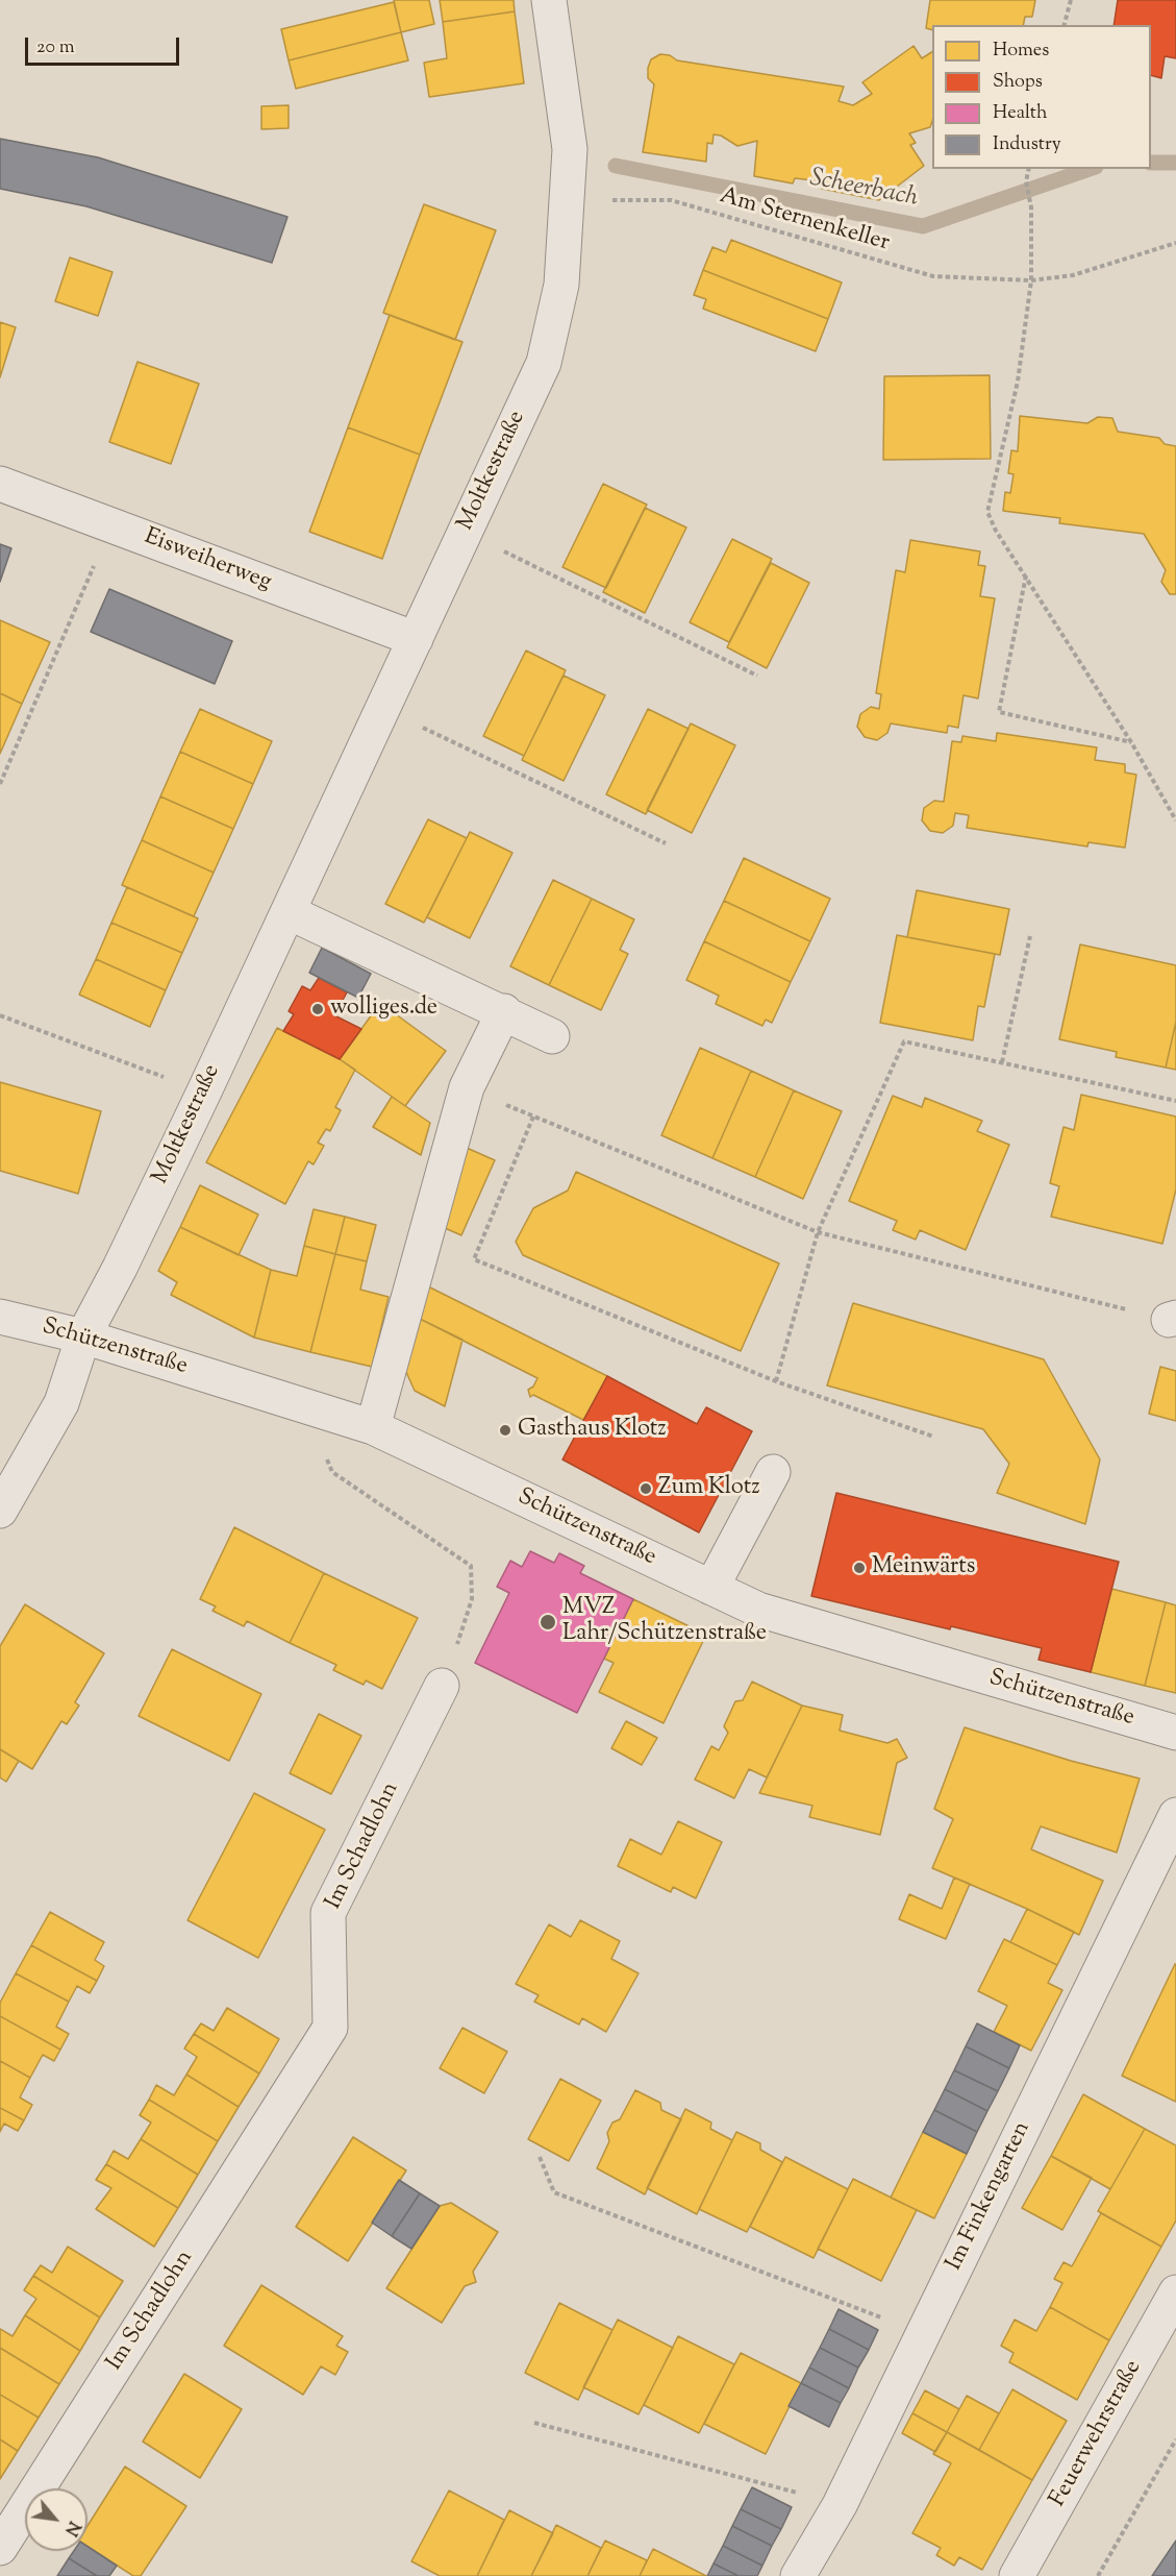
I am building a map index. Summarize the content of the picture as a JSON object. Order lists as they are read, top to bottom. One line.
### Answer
{"streets":{"street":["Moltkestraße","Eisweiherweg","Schützenstraße","Im Schadlohn","Im Finkengarten","Feuerwehrstraße"],"path":["Am Sternenkeller"]},"crossings":[["Am Sternenkeller","Moltkestraße"],["Moltkestraße","Eisweiherweg"],["Moltkestraße","Schützenstraße"]],"water":["Scheerbach"],"places":["wolliges.de","Gasthaus Klotz","Zum Klotz","Meinwärts","MVZ Lahr/Schützenstraße"],"legend":["Homes","Shops","Health","Industry"],"scale_bar":"20 m","north":"bottom right"}
